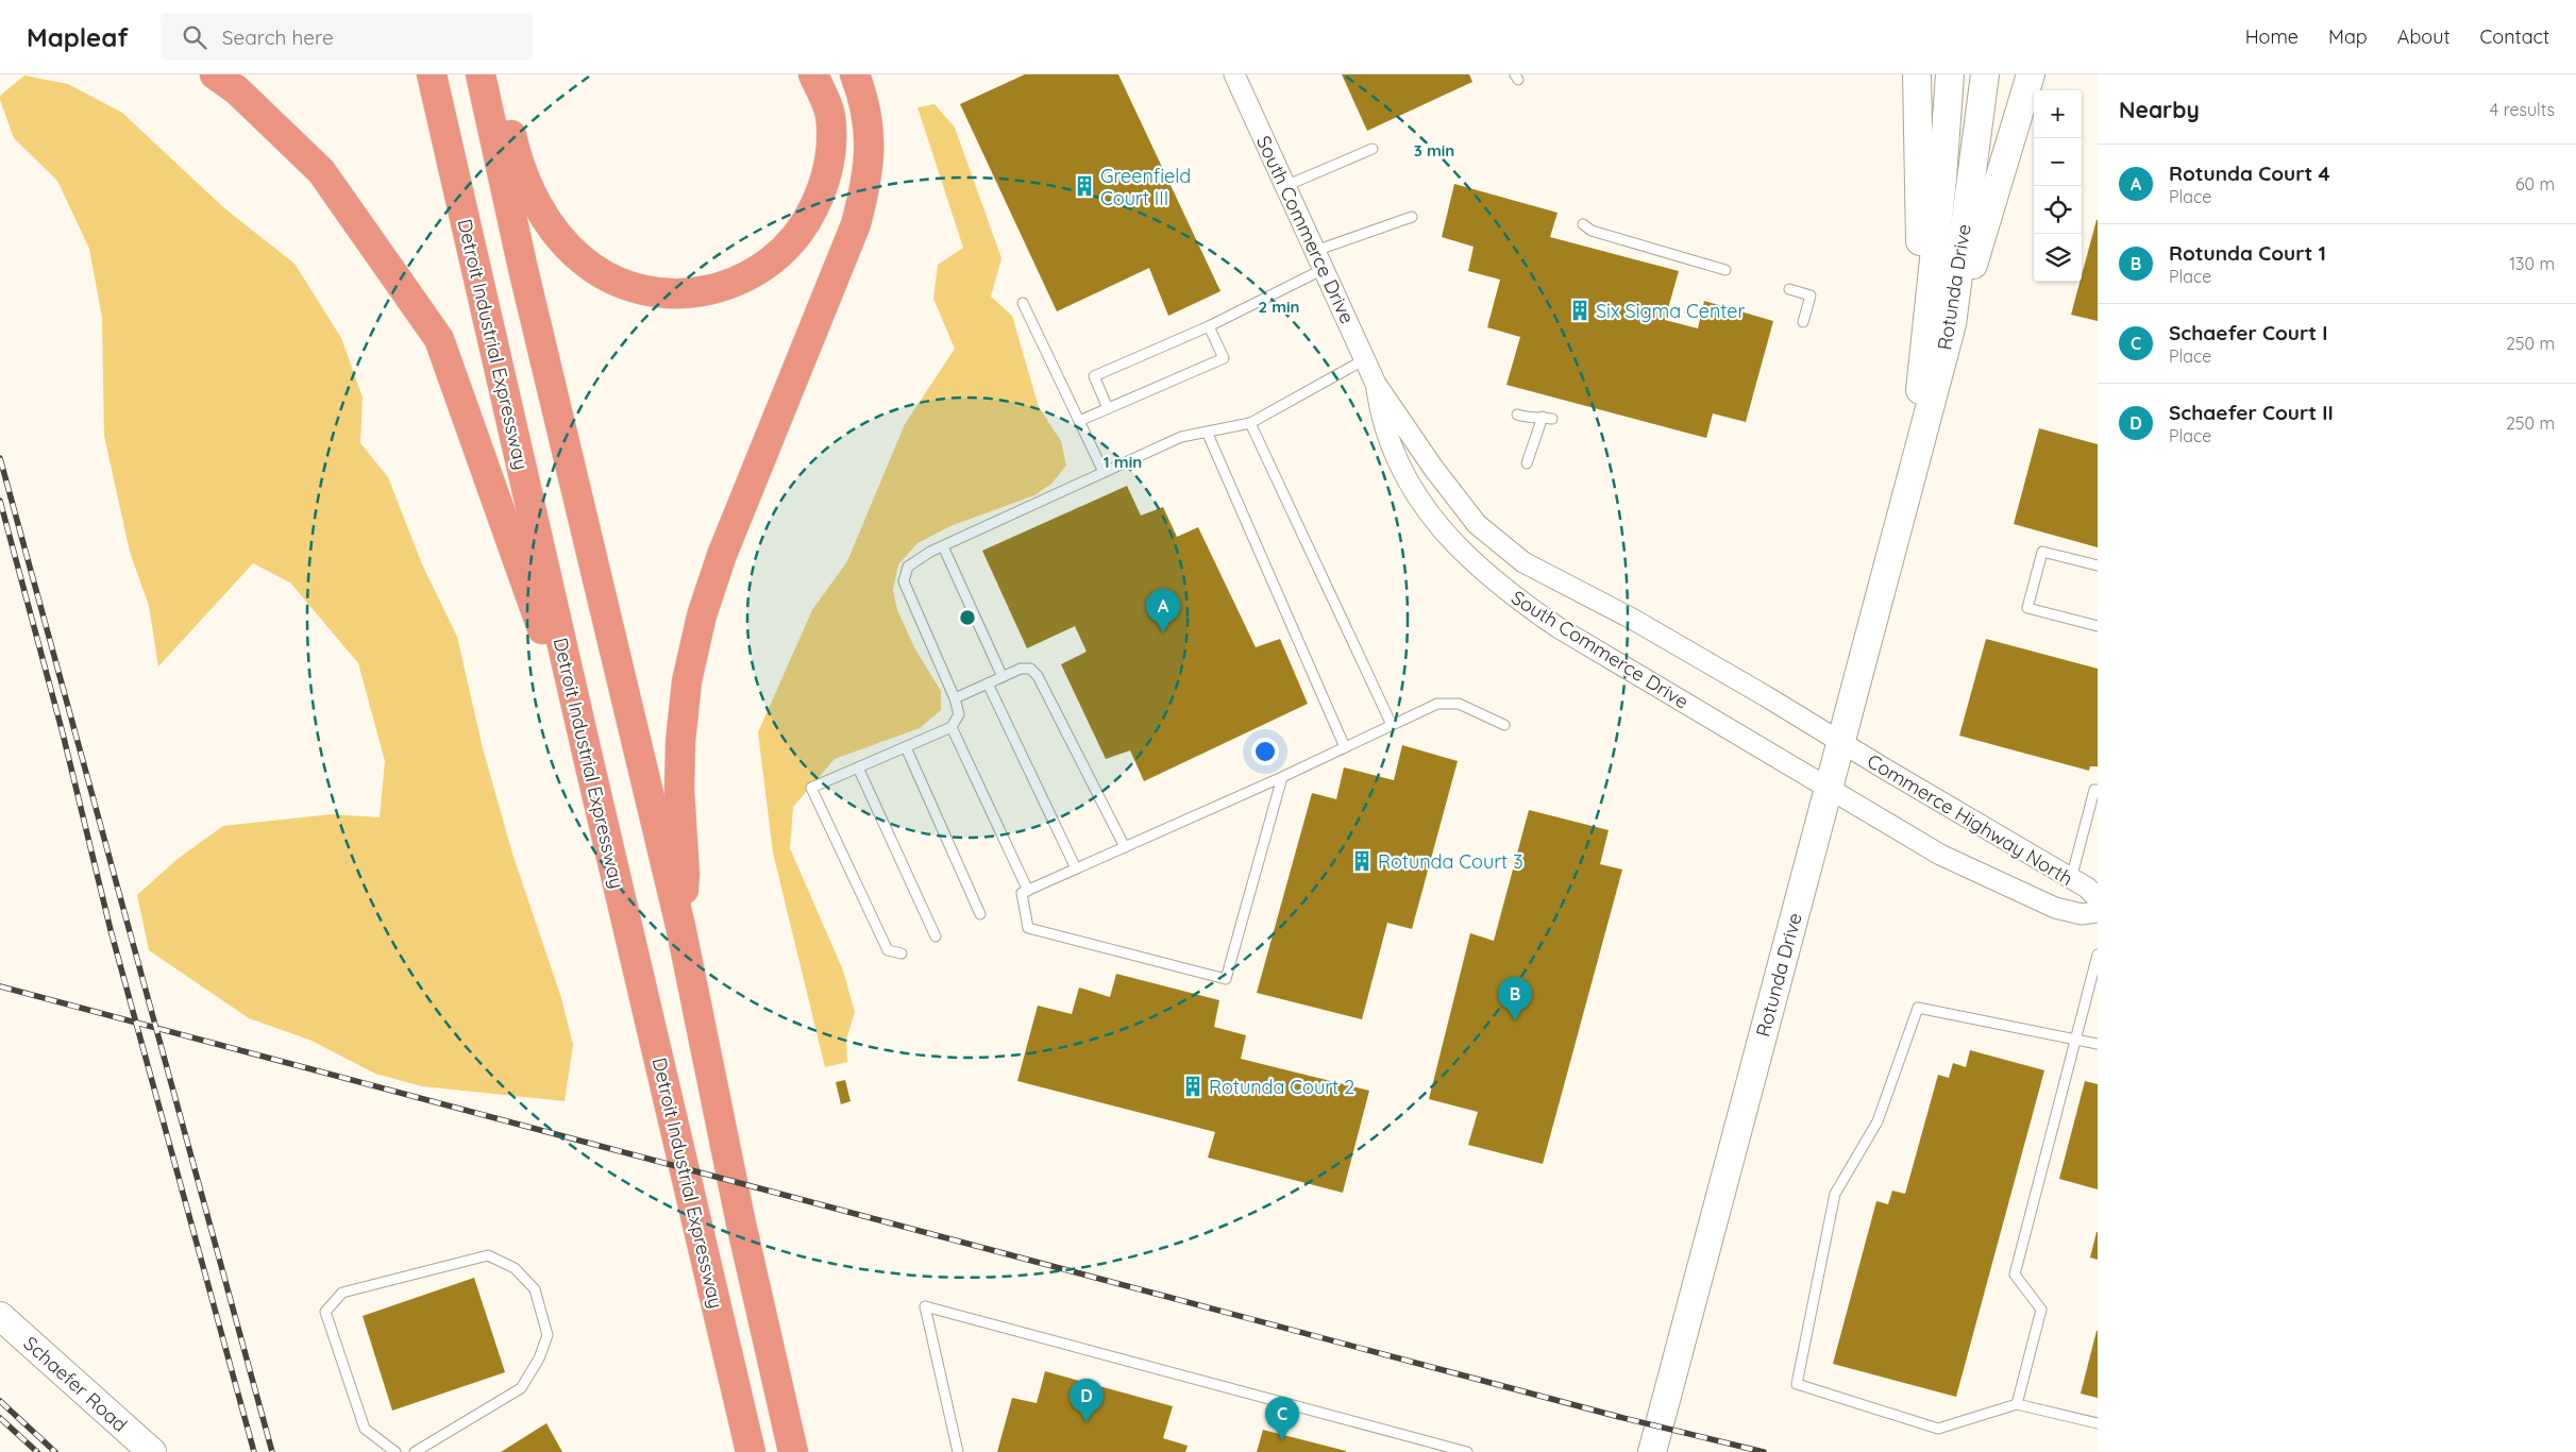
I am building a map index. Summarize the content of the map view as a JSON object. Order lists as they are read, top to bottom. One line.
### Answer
{"streets":{"highway":["Detroit Industrial Expressway"],"main road":["Rotunda Drive","Schaefer Road"],"street":["South Commerce Drive","Commerce Highway North"]},"crossings":[["South Commerce Drive","Rotunda Drive"],["South Commerce Drive","Commerce Highway North"],["Rotunda Drive","Commerce Highway North"]],"places":{"building":["Greenfield Court III","Six Sigma Center","Rotunda Court 3","Rotunda Court 2"]},"page":{"header":"Mapleaf","search":"Search here","nav":["Home","Map","About","Contact"],"heading":["Nearby","4 results"],"map_buttons":["+","−"],"list":[{"mark":"A","name":"Rotunda Court 4","note":"Place","value":"60 m"},{"mark":"B","name":"Rotunda Court 1","note":"Place","value":"130 m"},{"mark":"C","name":"Schaefer Court I","note":"Place","value":"250 m"},{"mark":"D","name":"Schaefer Court II","note":"Place","value":"250 m"}],"pins":["A","B","D","C"]},"rings":["3 min","2 min","1 min"]}
